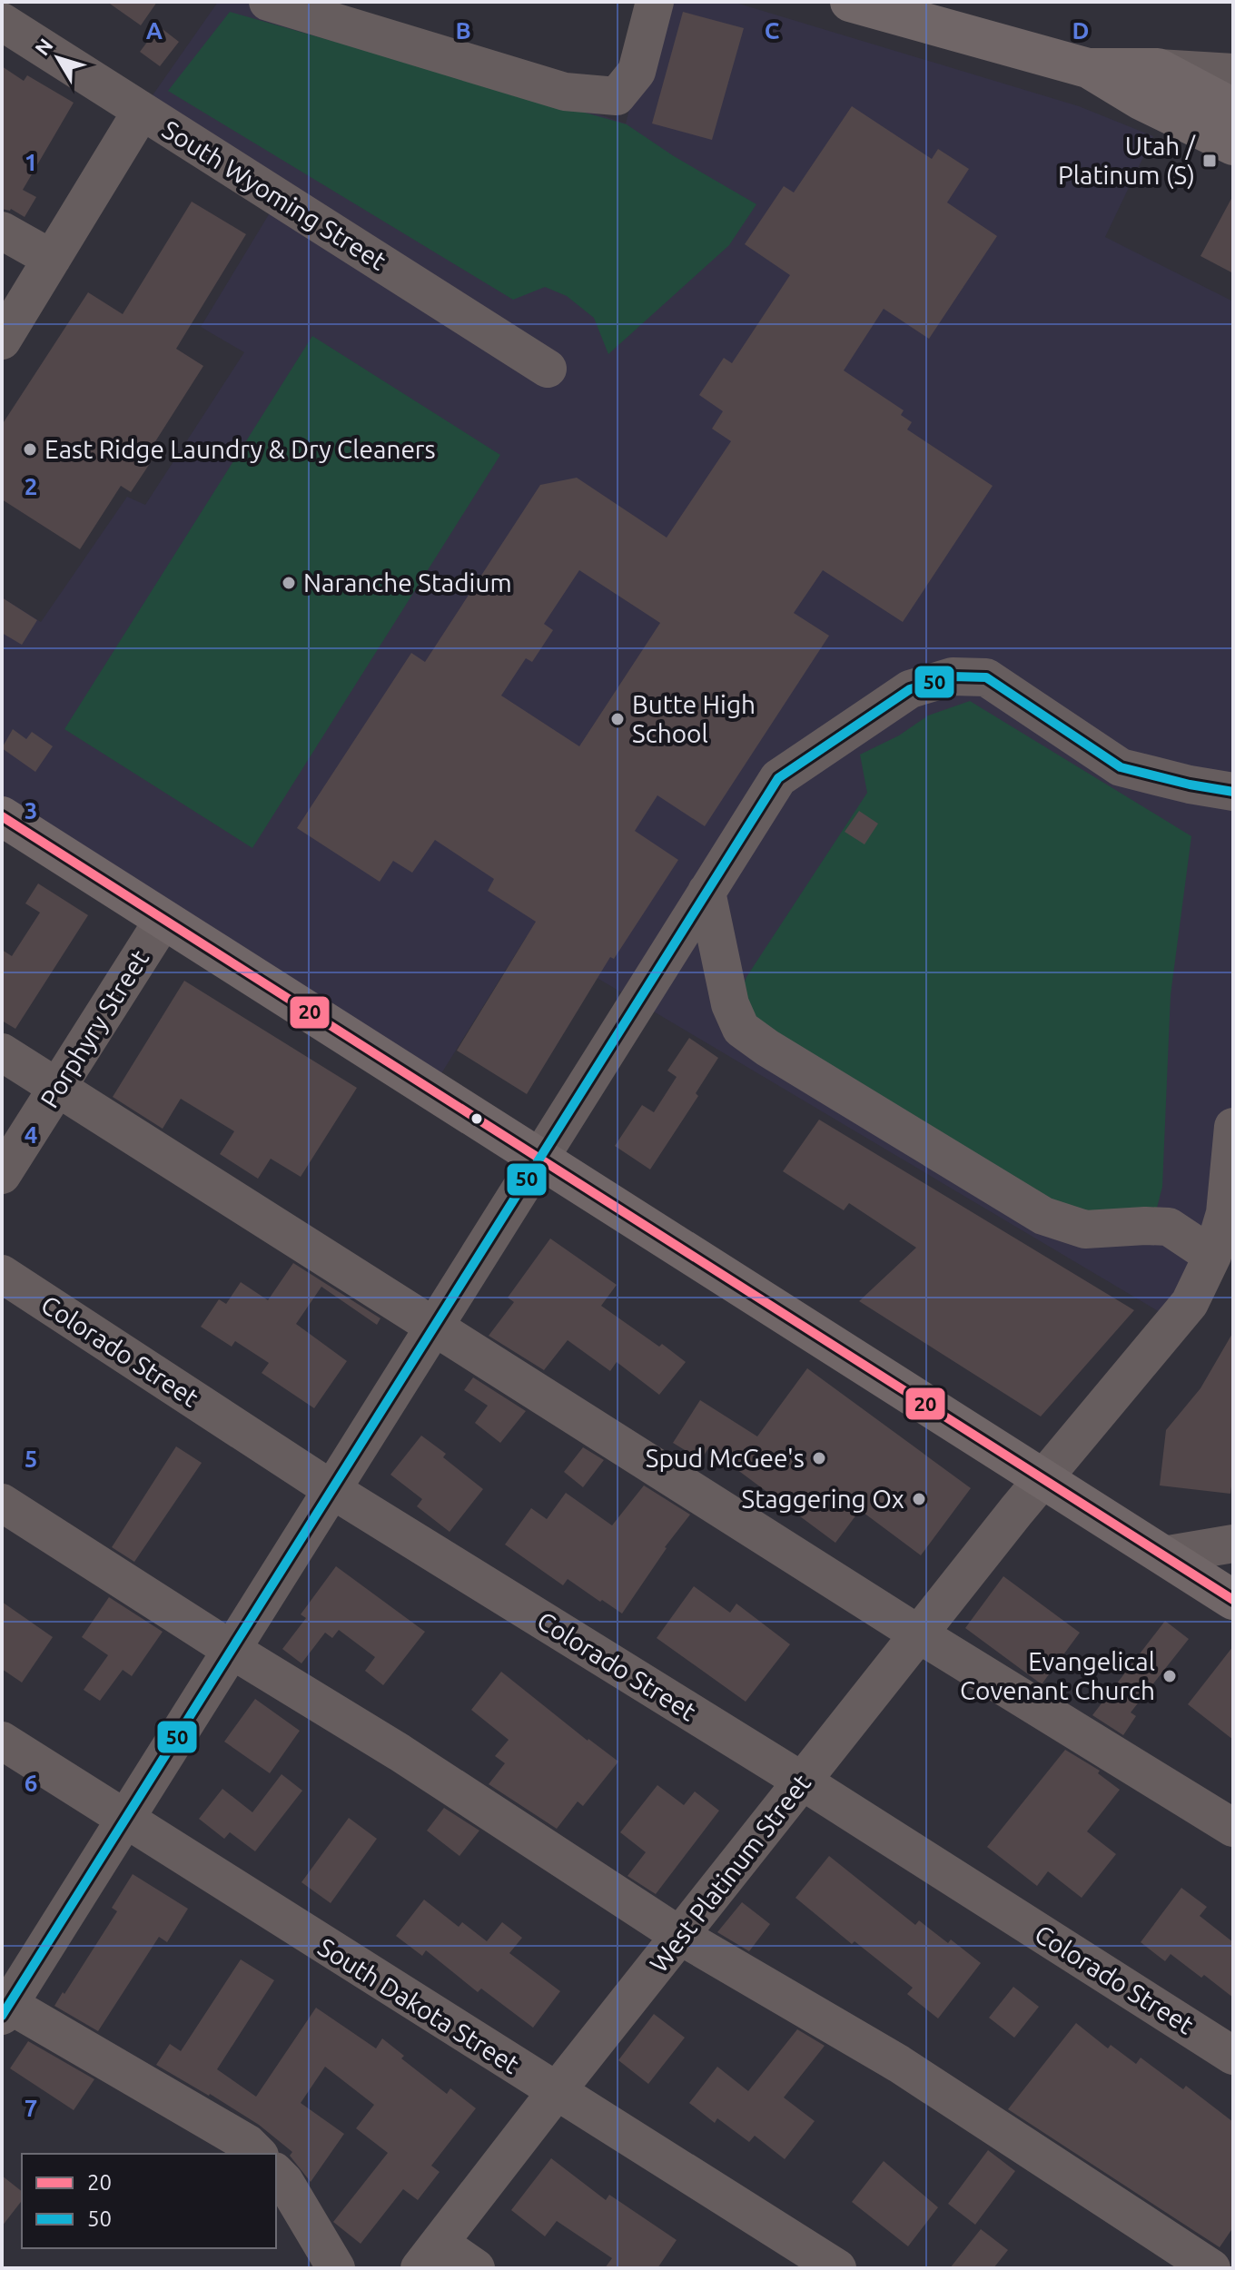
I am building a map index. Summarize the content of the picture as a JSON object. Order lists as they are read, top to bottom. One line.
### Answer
{"streets":{"street":["South Wyoming Street","Porphyry Street","Colorado Street","West Platinum Street","South Dakota Street"]},"crossings":[["Colorado Street","West Platinum Street"],["West Platinum Street","South Dakota Street"]],"places":{"transit":["Utah / Platinum (S)"],"other":["East Ridge Laundry & Dry Cleaners","Naranche Stadium","Butte High School","Spud McGee's","Staggering Ox","Evangelical Covenant Church"]},"lines":["transit line 50","transit line 20"],"legend":["20","50"],"north":"top left","grid":{"columns":["A","B","C","D"],"rows":["1","2","3","4","5","6","7"]}}
